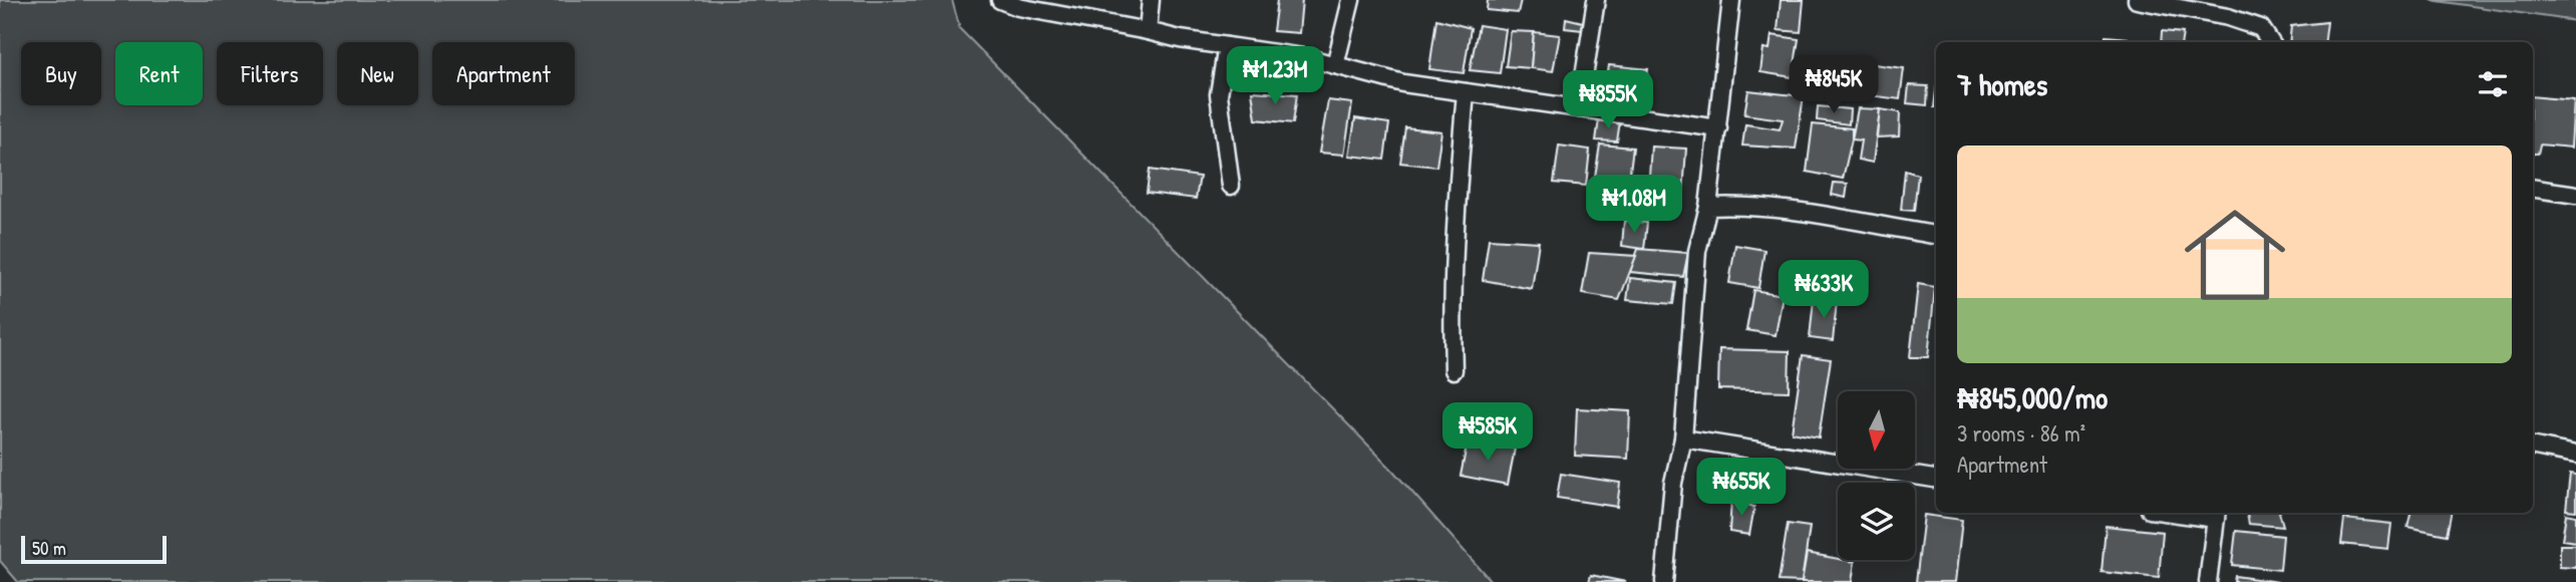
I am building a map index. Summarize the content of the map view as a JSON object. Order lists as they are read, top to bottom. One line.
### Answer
{"scale_bar":"50 m","north":"bottom","page":{"chip":["Buy","Rent","Filters","New","Apartment"],"heading":"7 homes","price":["₦1.23M","₦845K","₦855K","₦1.08M","₦633K","₦585K","₦655K"],"list":[{"name":"₦845,000/mo","note":"3 rooms · 86 m² · Apartment"}],"scale":"50 m"}}
